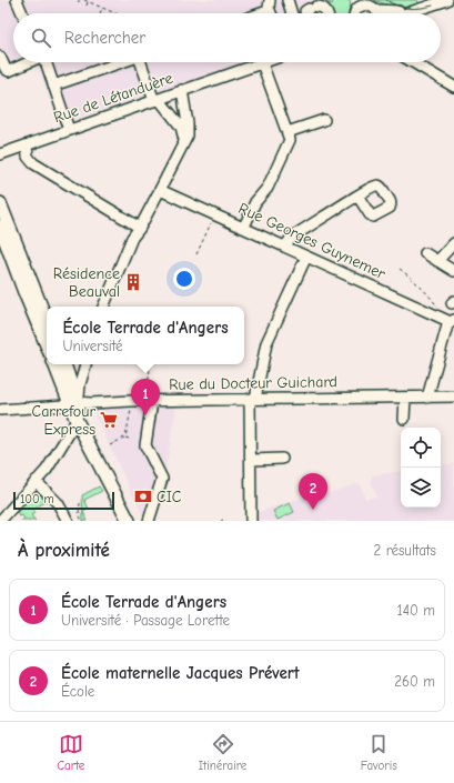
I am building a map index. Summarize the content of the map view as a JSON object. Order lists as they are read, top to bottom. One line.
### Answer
{"streets":{"street":["Rue de Létanduère","Rue Georges Guynemer","Rue du Docteur Guichard"]},"places":{"building":["Résidence Beauval"],"supermarket":["Carrefour Express"],"bank":["CIC"]},"scale_bar":"100 m","page":{"search":"Rechercher","popup":["École Terrade d'Angers","Université"],"pins":["1","2"],"scale":"100 m","heading":["À proximité","2 résultats"],"list":[{"mark":"1","name":"École Terrade d'Angers","note":"Université · Passage Lorette","value":"140 m"},{"mark":"2","name":"École maternelle Jacques Prévert","note":"École","value":"260 m"}],"nav":["Carte","Itinéraire","Favoris"]}}
